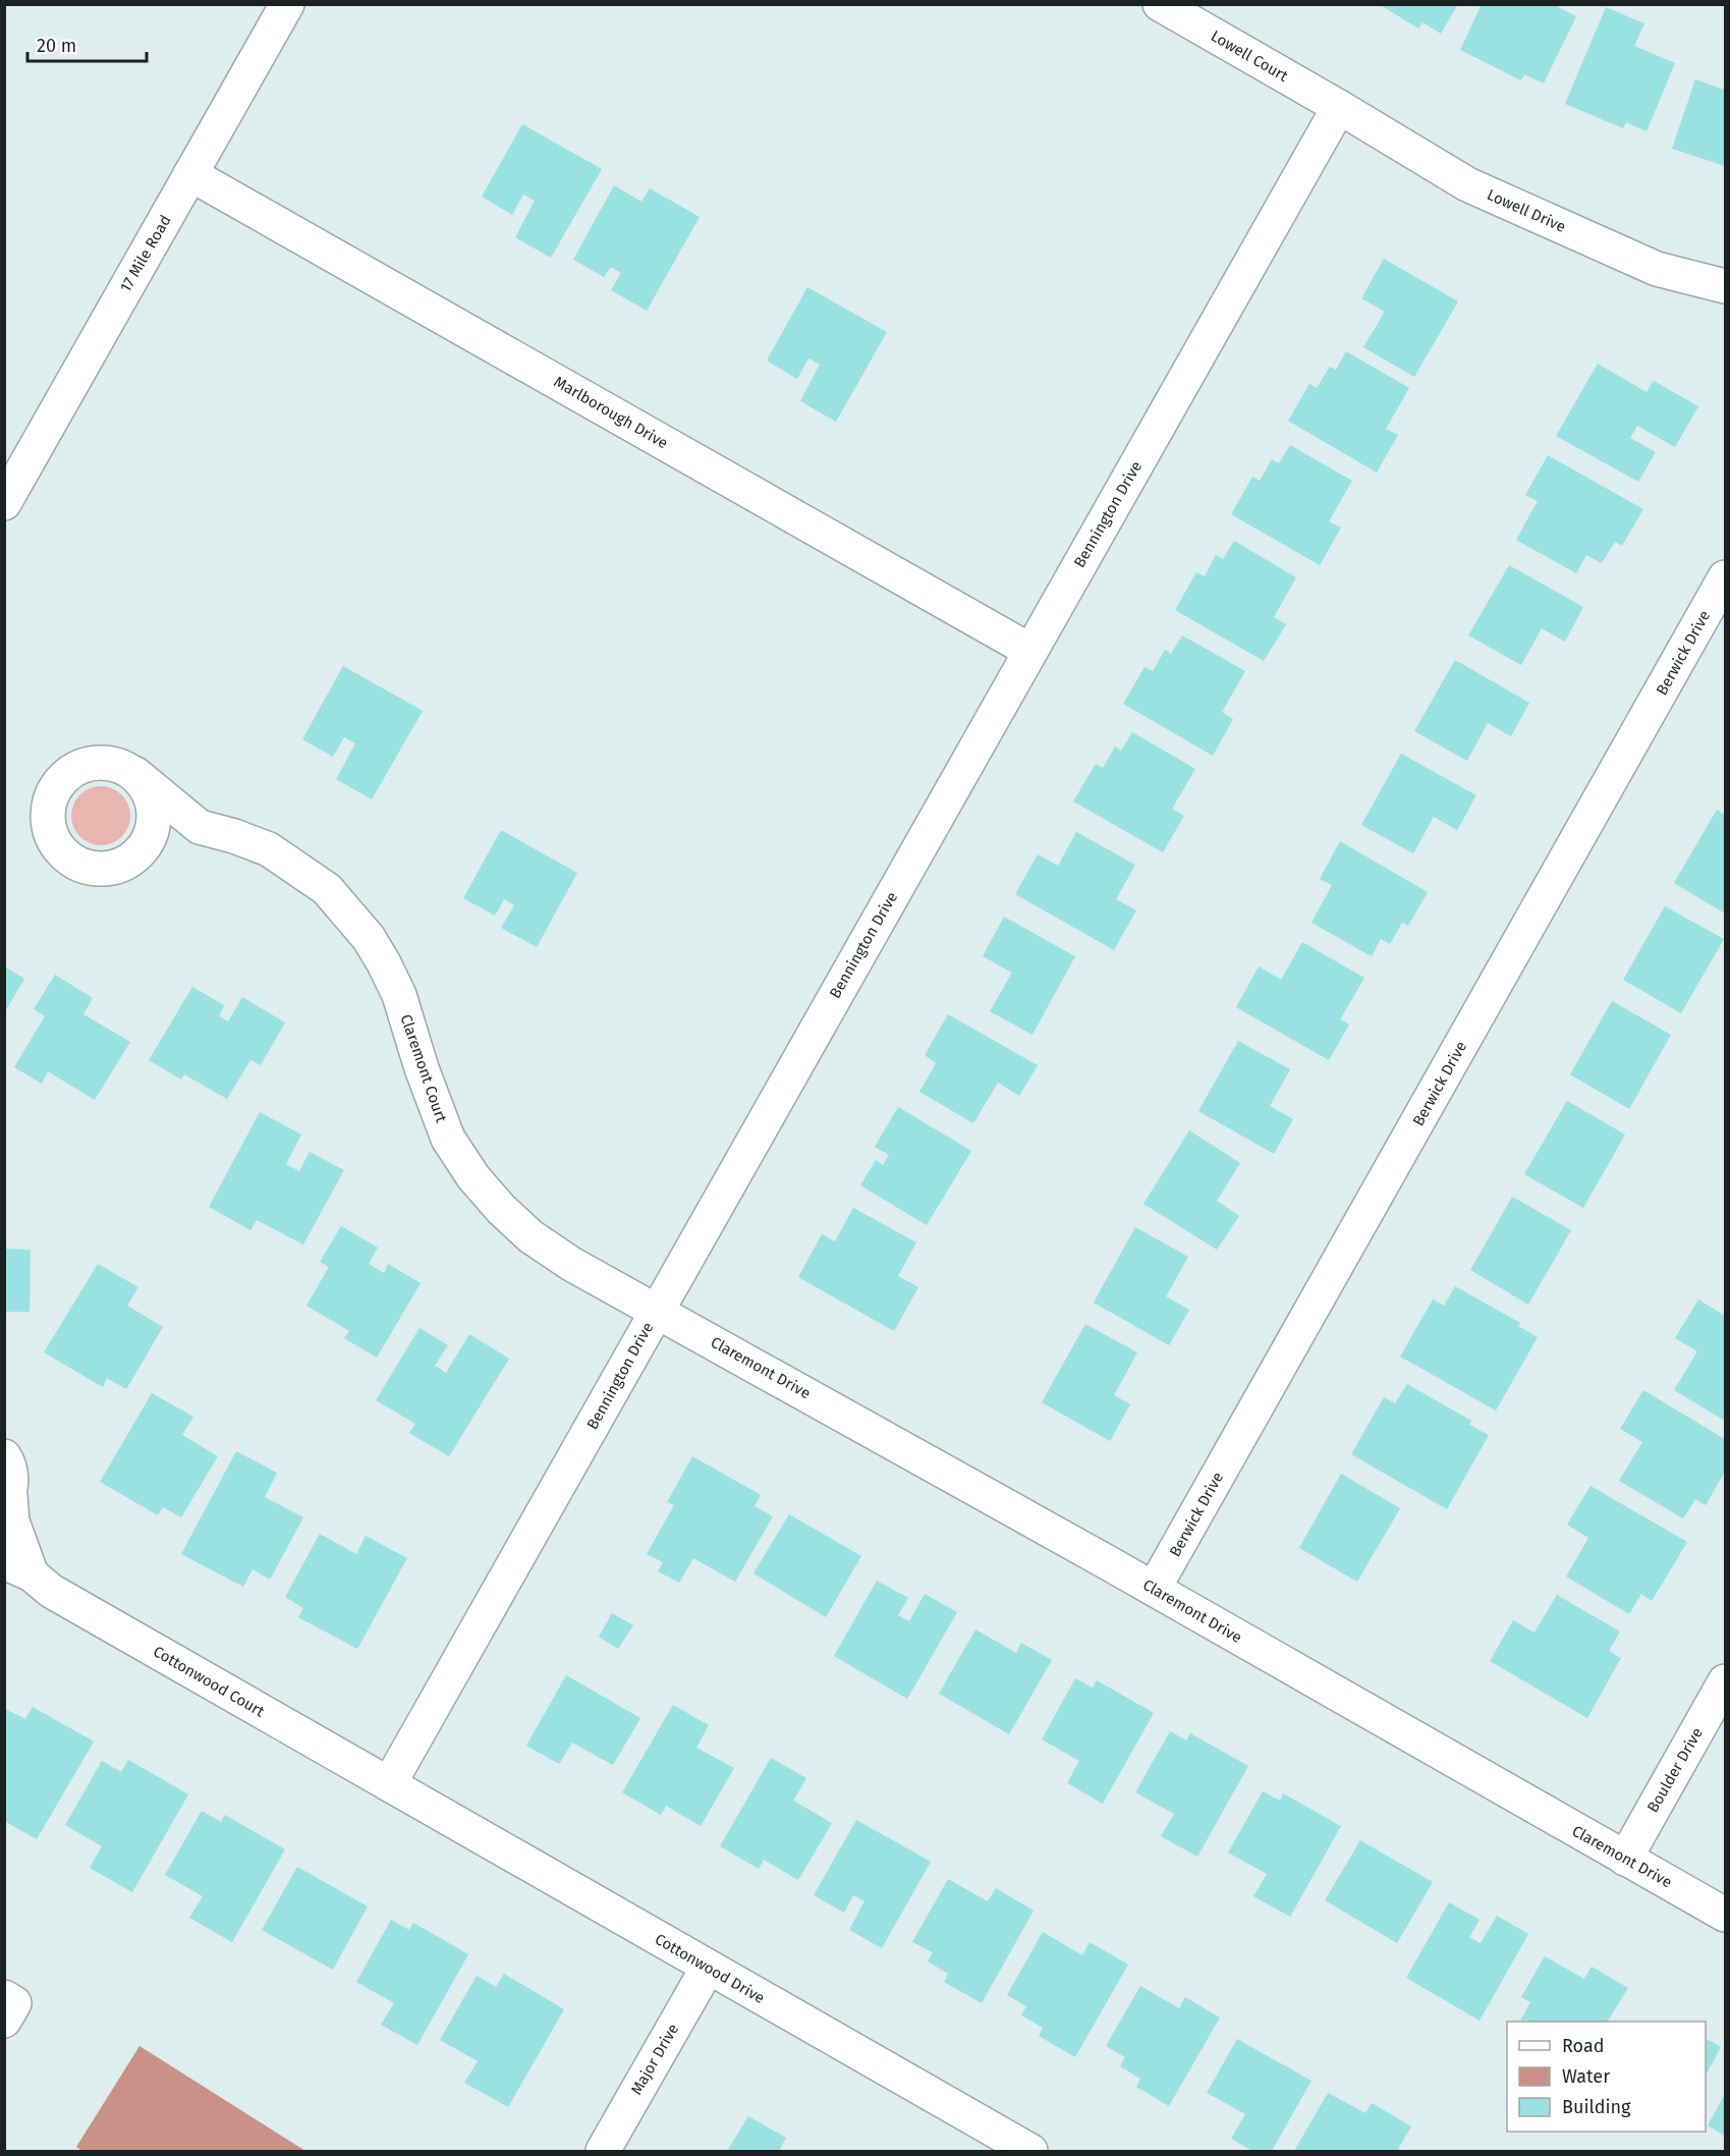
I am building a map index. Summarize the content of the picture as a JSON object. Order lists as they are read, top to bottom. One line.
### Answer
{"streets":{"street":["Lowell Court","Lowell Drive","17 Mile Road","Marlborough Drive","Bennington Drive","Berwick Drive","Claremont Court","Claremont Drive","Cottonwood Court","Boulder Drive","Cottonwood Drive","Major Drive"]},"crossings":[["Lowell Court","Lowell Drive"],["Lowell Court","Bennington Drive"],["Lowell Drive","Bennington Drive"],["17 Mile Road","Marlborough Drive"],["Marlborough Drive","Bennington Drive"],["Bennington Drive","Claremont Court"],["Bennington Drive","Claremont Drive"],["Bennington Drive","Cottonwood Court"],["Bennington Drive","Cottonwood Drive"],["Berwick Drive","Claremont Drive"],["Claremont Court","Claremont Drive"],["Claremont Drive","Boulder Drive"],["Cottonwood Court","Cottonwood Drive"],["Cottonwood Drive","Major Drive"]],"legend":["Road","Water","Building"],"scale_bar":"20 m"}
